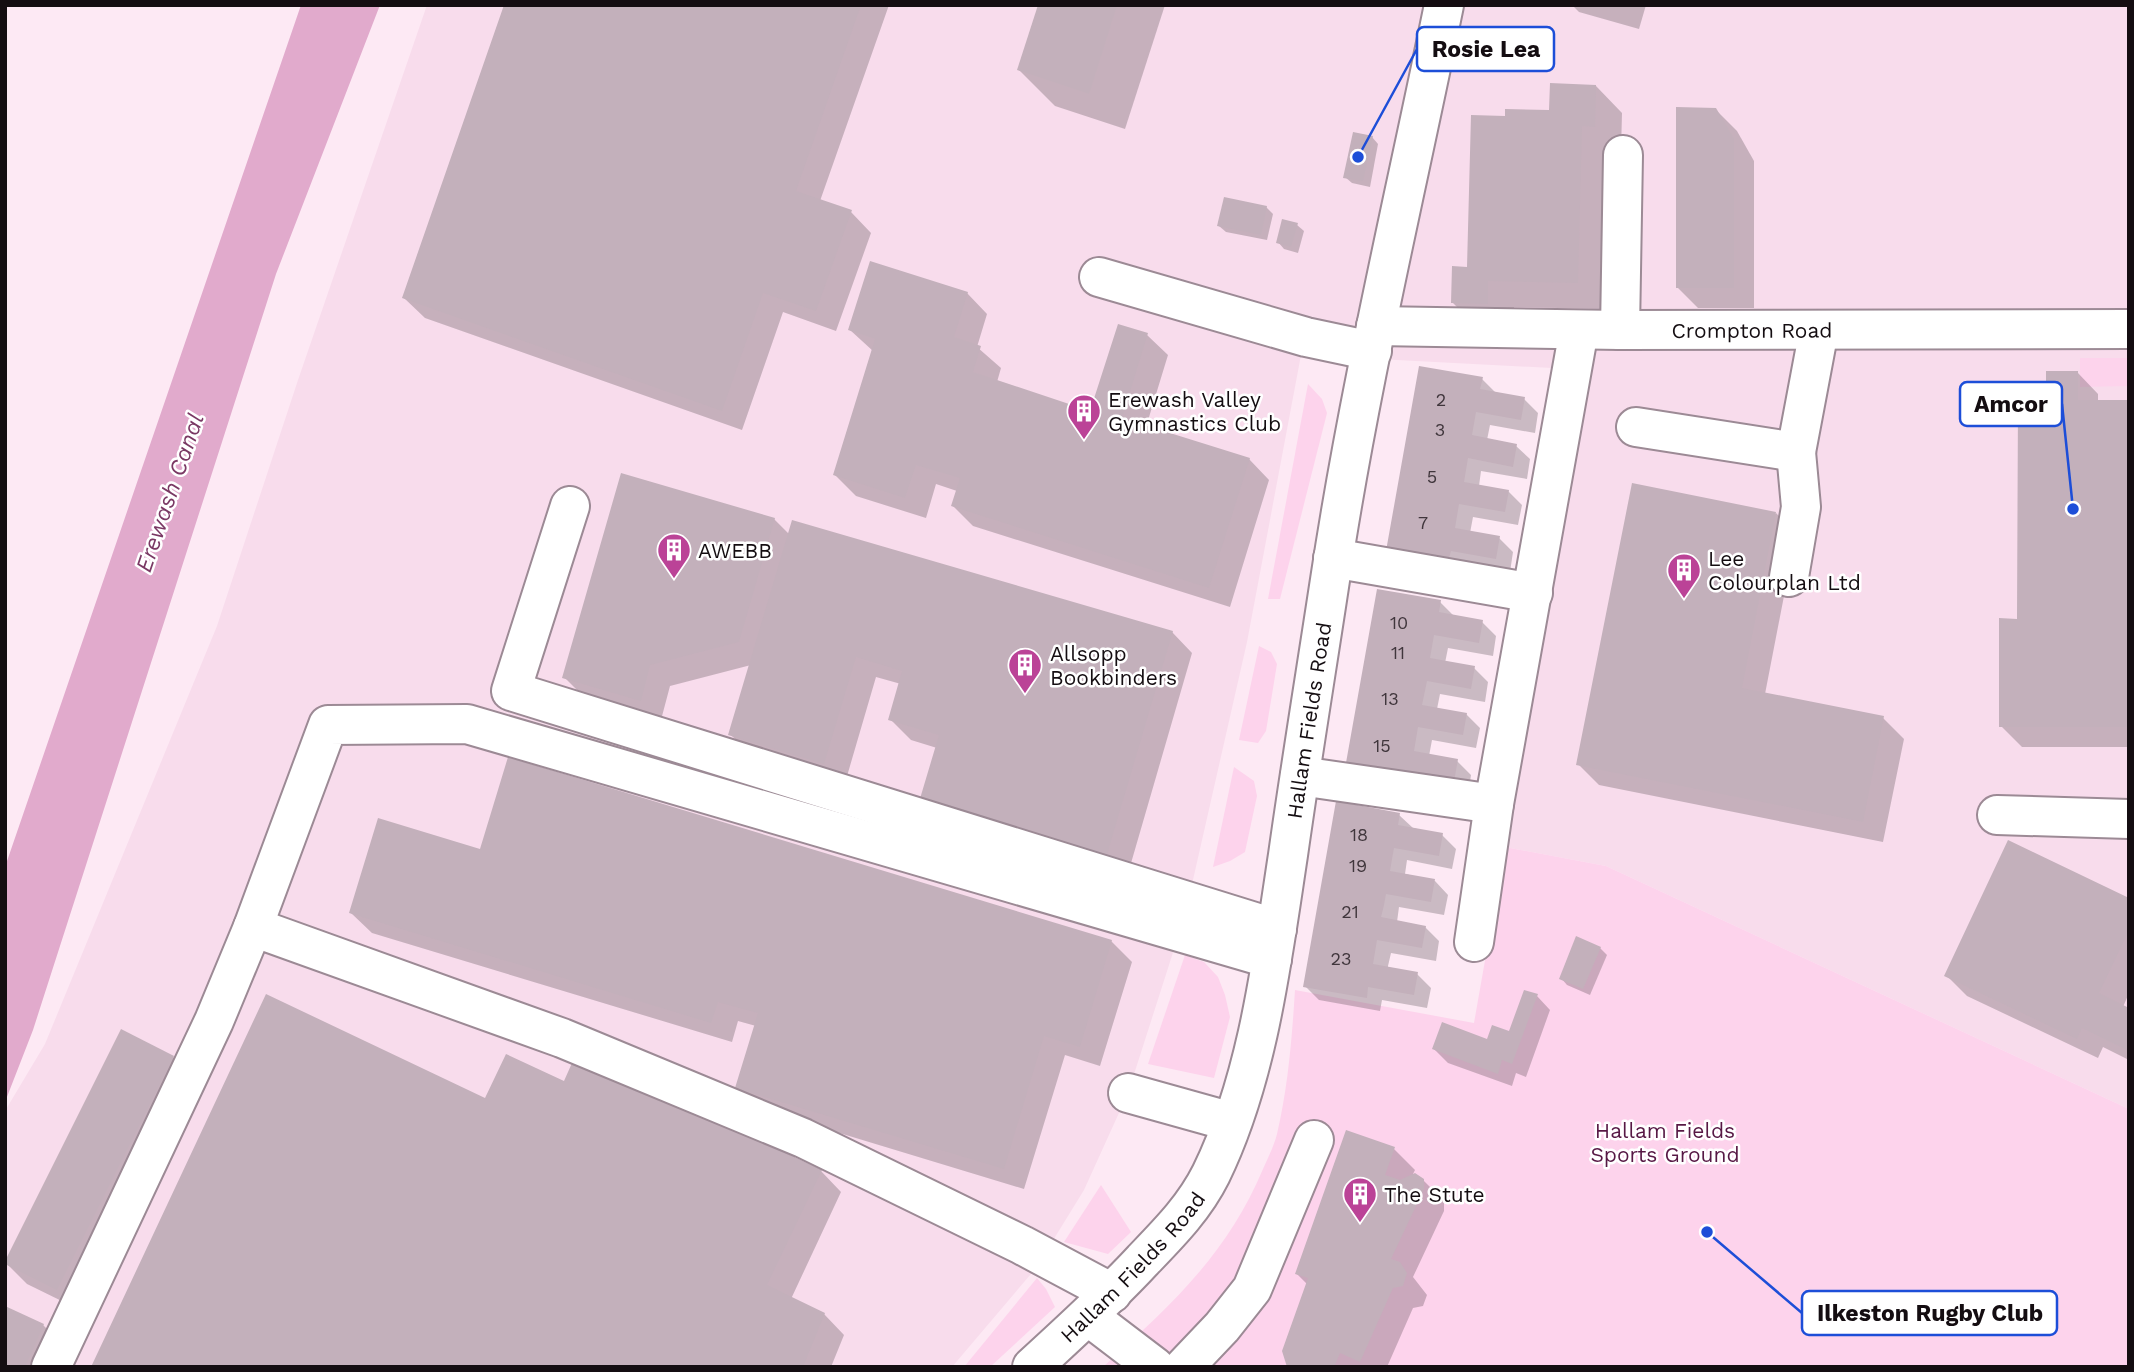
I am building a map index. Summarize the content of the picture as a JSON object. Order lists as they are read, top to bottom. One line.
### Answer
{"streets":{"street":["Crompton Road","Hallam Fields Road"]},"crossings":[["Crompton Road","Hallam Fields Road"]],"water":["Erewash Canal"],"parks":["Hallam Fields Sports Ground"],"places":{"other":["Rosie Lea","Amcor","Ilkeston Rugby Club"],"building":["Erewash Valley Gymnastics Club","AWEBB","Lee Colourplan Ltd","Allsopp Bookbinders","The Stute"]},"house_numbers":["2","3","5","7","10","11","13","15","18","19","21","23"]}
